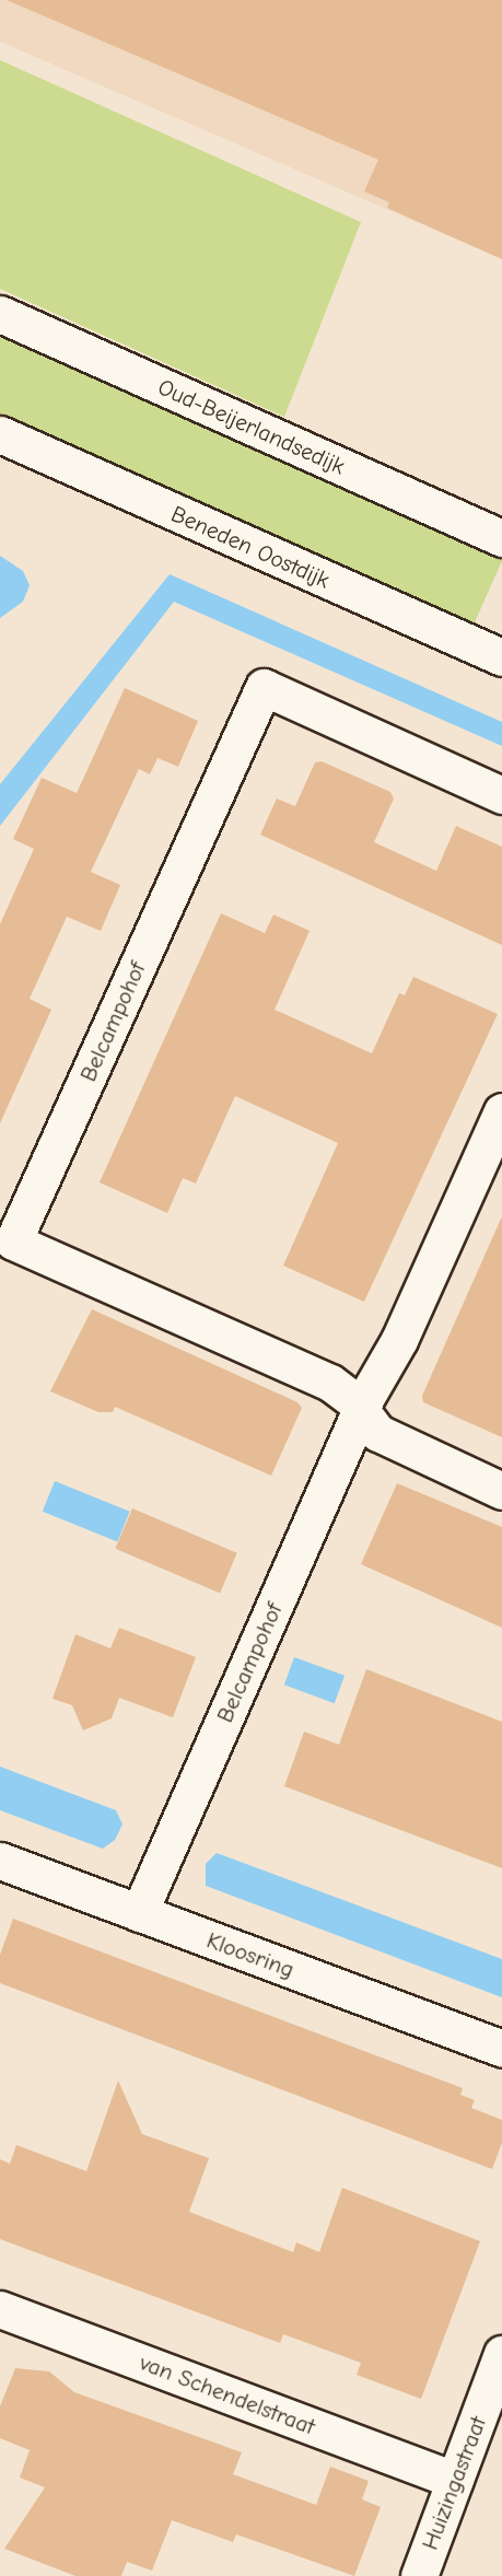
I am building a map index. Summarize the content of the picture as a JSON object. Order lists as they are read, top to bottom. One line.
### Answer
{"streets":{"street":["Oud-Beijerlandsedijk","Beneden Oostdijk","Belcampohof","Kloosring","van Schendelstraat","Huizingastraat"]},"crossings":[["Belcampohof","Kloosring"],["van Schendelstraat","Huizingastraat"]]}
